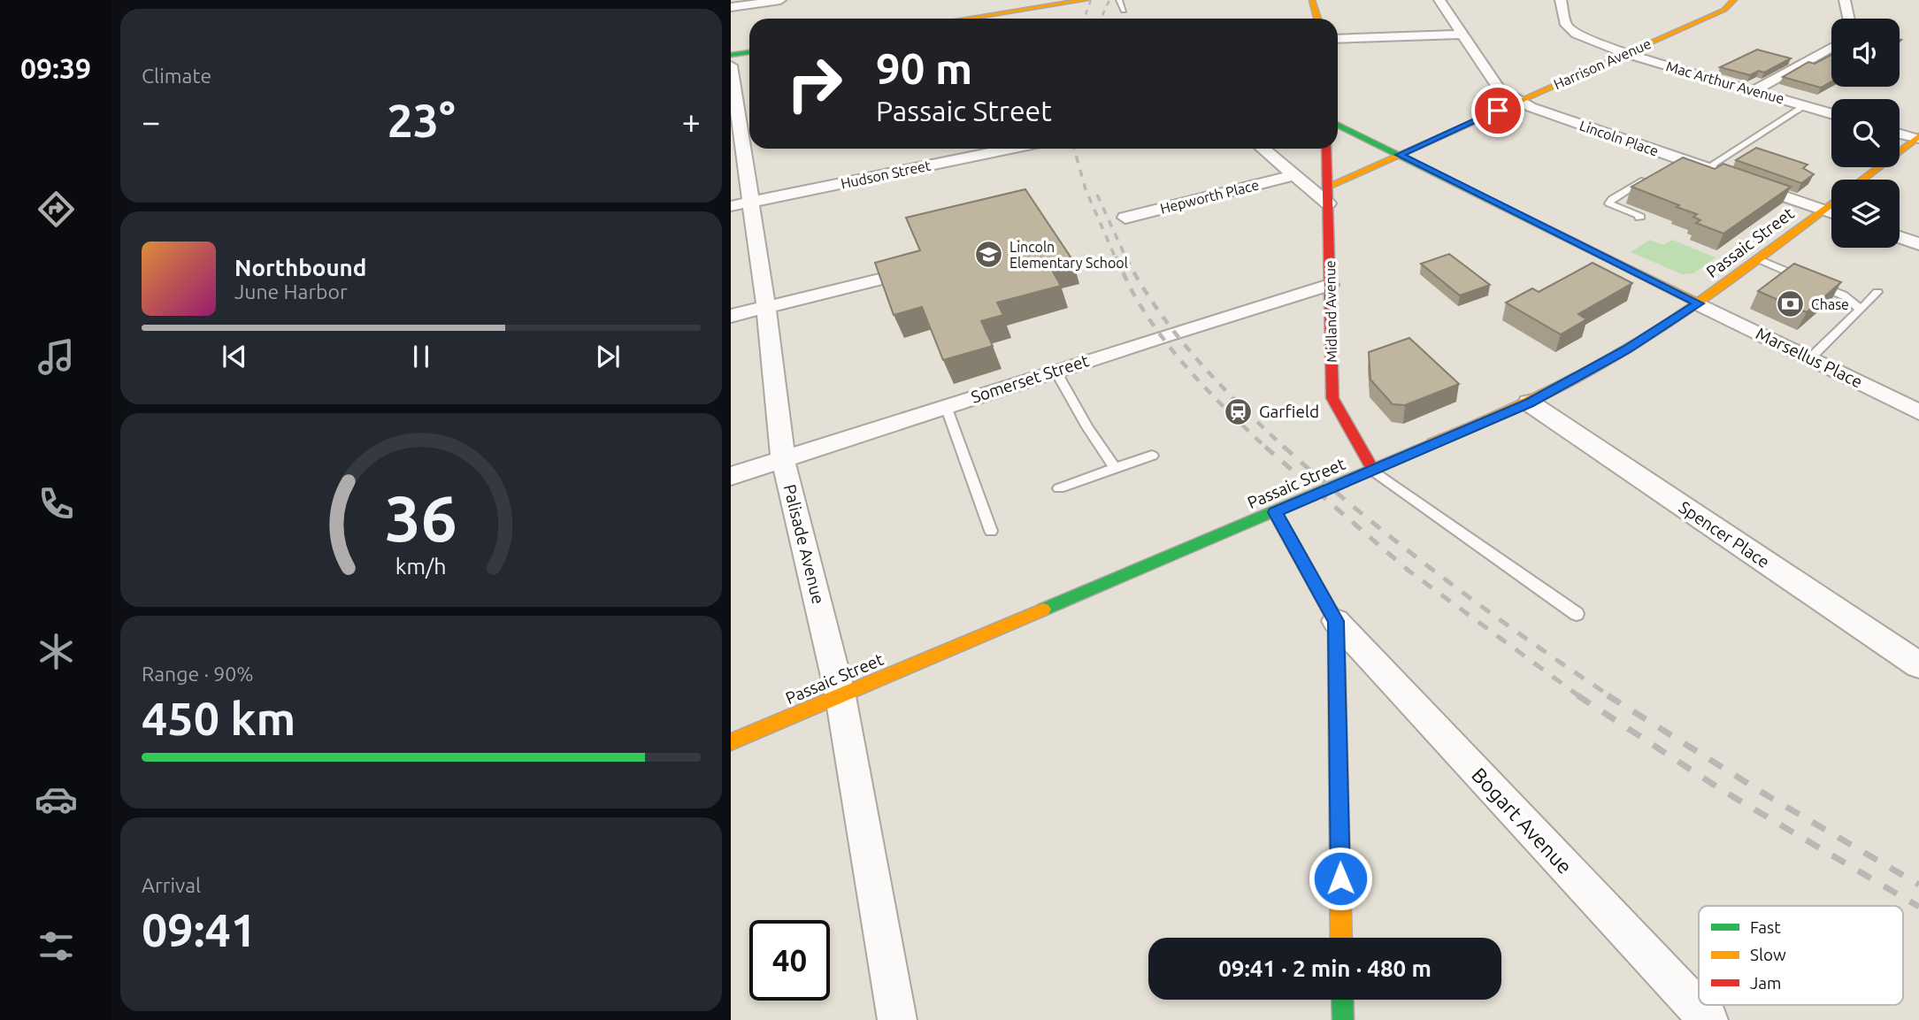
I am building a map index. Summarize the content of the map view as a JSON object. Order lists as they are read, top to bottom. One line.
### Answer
{"streets":{"street":["Harrison Avenue","Mac Arthur Avenue","Lincoln Place","Hudson Street","Hepworth Place","Passaic Street","Midland Avenue","Marsellus Place","Somerset Street","Spencer Place","Palisade Avenue","Bogart Avenue"]},"crossings":[["Harrison Avenue","Mac Arthur Avenue"],["Harrison Avenue","Lincoln Place"],["Harrison Avenue","Midland Avenue"],["Lincoln Place","Passaic Street"],["Hudson Street","Palisade Avenue"],["Passaic Street","Midland Avenue"],["Passaic Street","Marsellus Place"],["Passaic Street","Spencer Place"],["Passaic Street","Palisade Avenue"],["Midland Avenue","Somerset Street"],["Somerset Street","Palisade Avenue"]],"places":{"school or university":["Lincoln Elementary School"],"bank":["Chase"],"station":["Garfield"]},"legend":["Fast","Slow","Jam"],"page":{"tabs":"09:39","tile":["Climate",["Range · 90%","450 km"],["Arrival","09:41"]],"turn":["90 m","Passaic Street"],"heat":["−","23°","+"],"song":["Northbound","June Harbor"],"limit":"40","trip":"09:41 · 2 min · 480 m","gauge":["36","km/h"]}}
